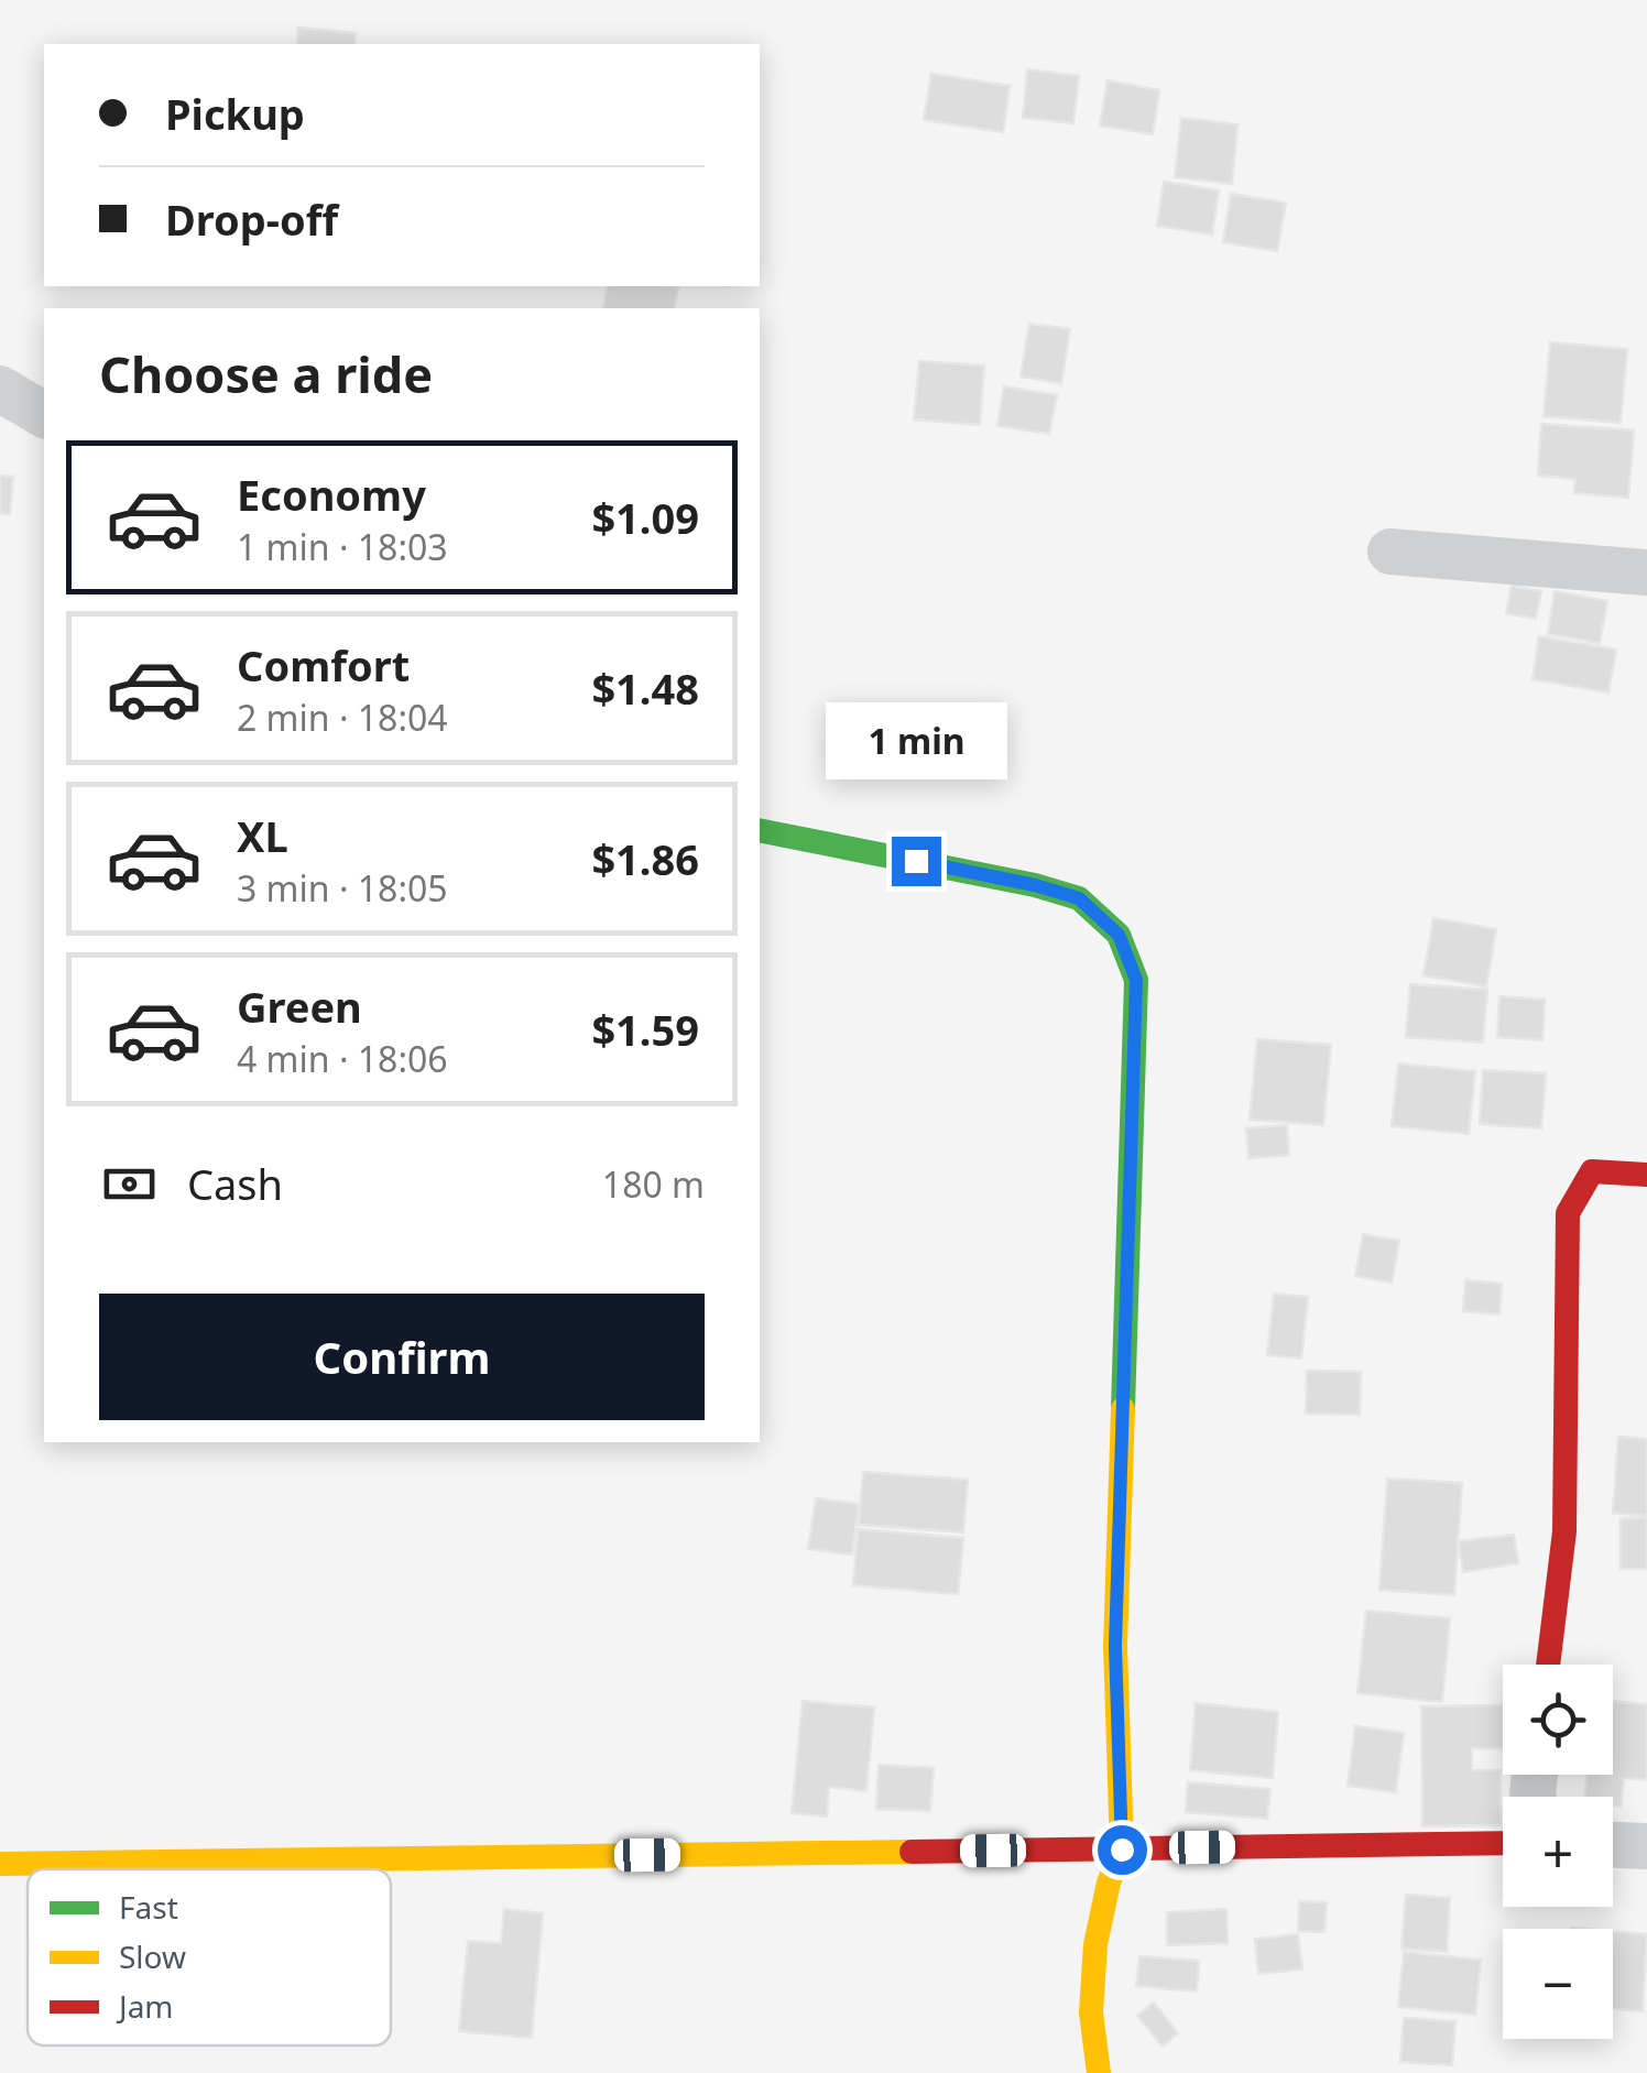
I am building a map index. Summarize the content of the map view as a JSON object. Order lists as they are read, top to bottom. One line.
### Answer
{"legend":["Fast","Slow","Jam"],"page":{"banner":["Pickup","Drop-off"],"heading":"Choose a ride","list":[{"name":"Economy","note":"1 min · 18:03","value":"$1.09"},{"name":"Comfort","note":"2 min · 18:04","value":"$1.48"},{"name":"XL","note":"3 min · 18:05","value":"$1.86"},{"name":"Green","note":"4 min · 18:06","value":"$1.59"}],"bubble":"1 min","pay":["Cash","180 m"],"buttons":"Confirm","map_buttons":["+","−"]}}
